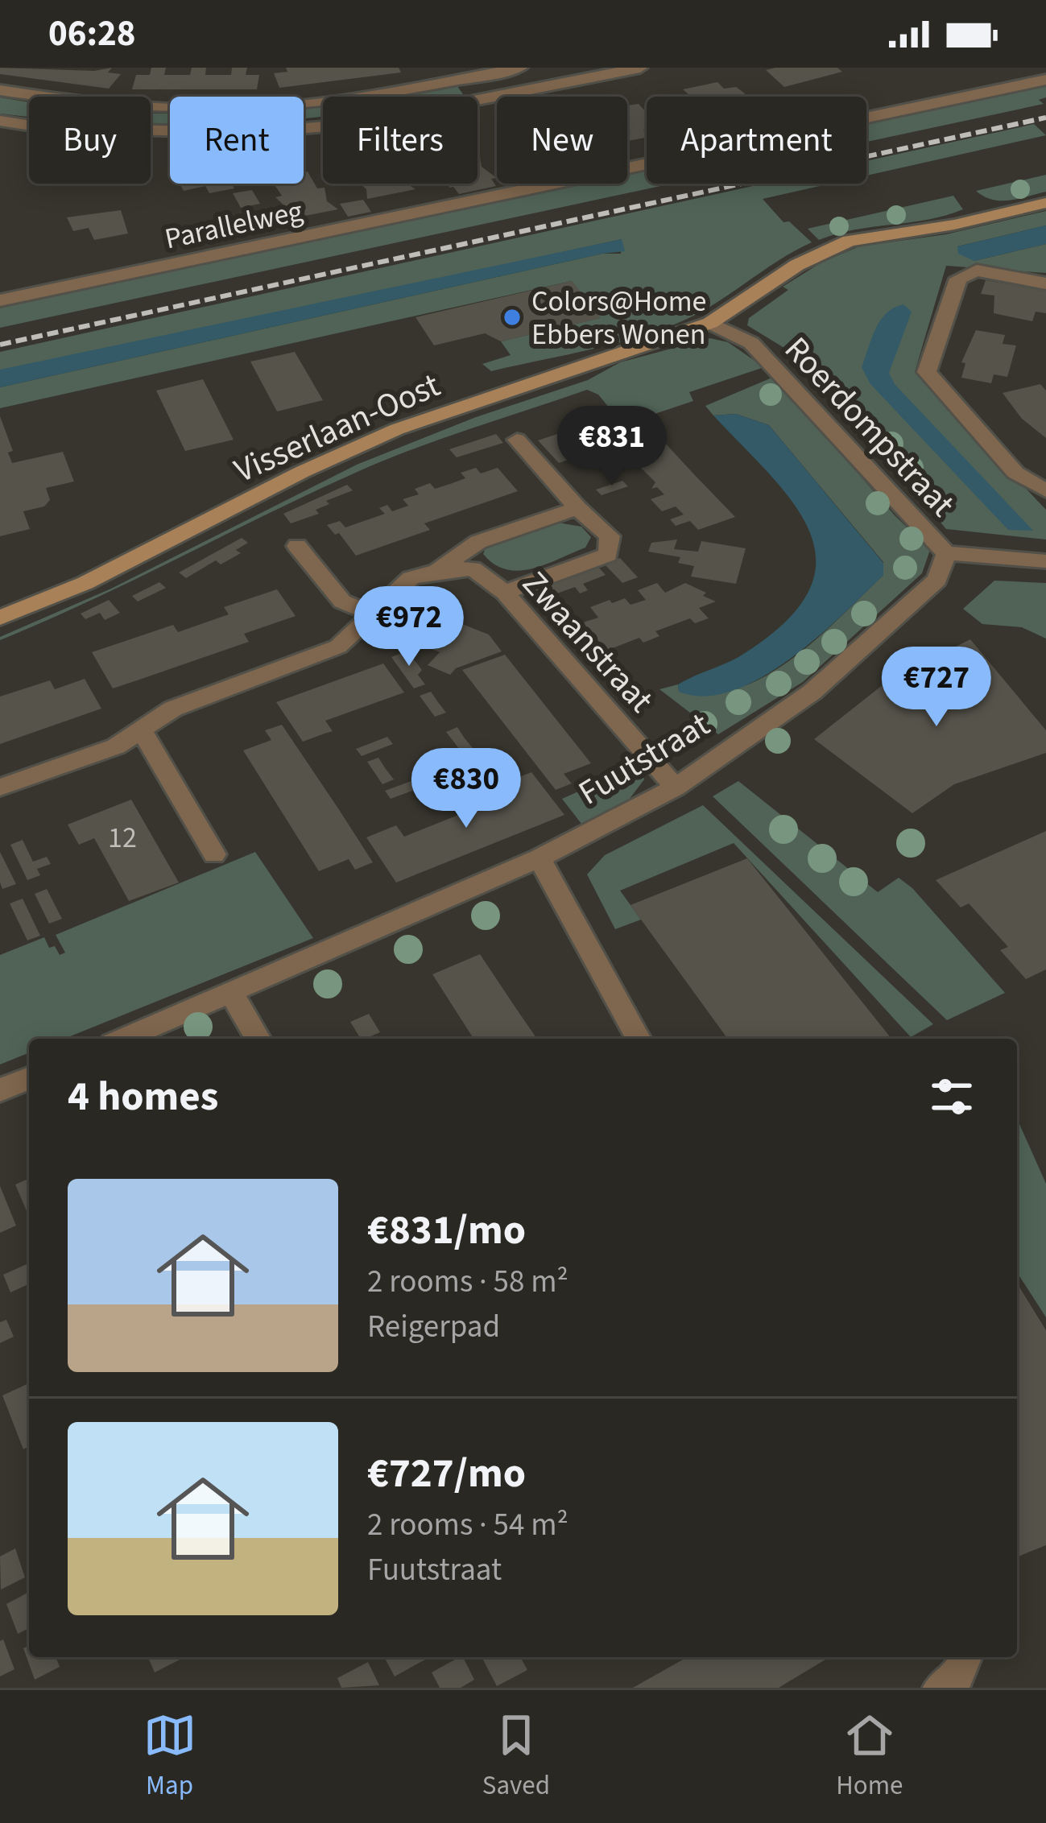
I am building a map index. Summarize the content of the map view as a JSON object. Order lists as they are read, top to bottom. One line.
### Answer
{"streets":{"street":["Parallelweg","Roerdompstraat","Visserlaan-Oost","Zwaanstraat","Fuutstraat"]},"crossings":[["Roerdompstraat","Visserlaan-Oost"],["Roerdompstraat","Fuutstraat"],["Zwaanstraat","Fuutstraat"]],"places":["Colors@Home Ebbers Wonen"],"house_numbers":["12"],"page":{"status":"06:28","chip":["Buy","Rent","Filters","New","Apartment"],"price":["€831","€972","€727","€830"],"heading":"4 homes","list":[{"name":"€831/mo","note":"2 rooms · 58 m² · Reigerpad"},{"name":"€727/mo","note":"2 rooms · 54 m² · Fuutstraat"}],"tabs":["Map","Saved","Home"]}}
